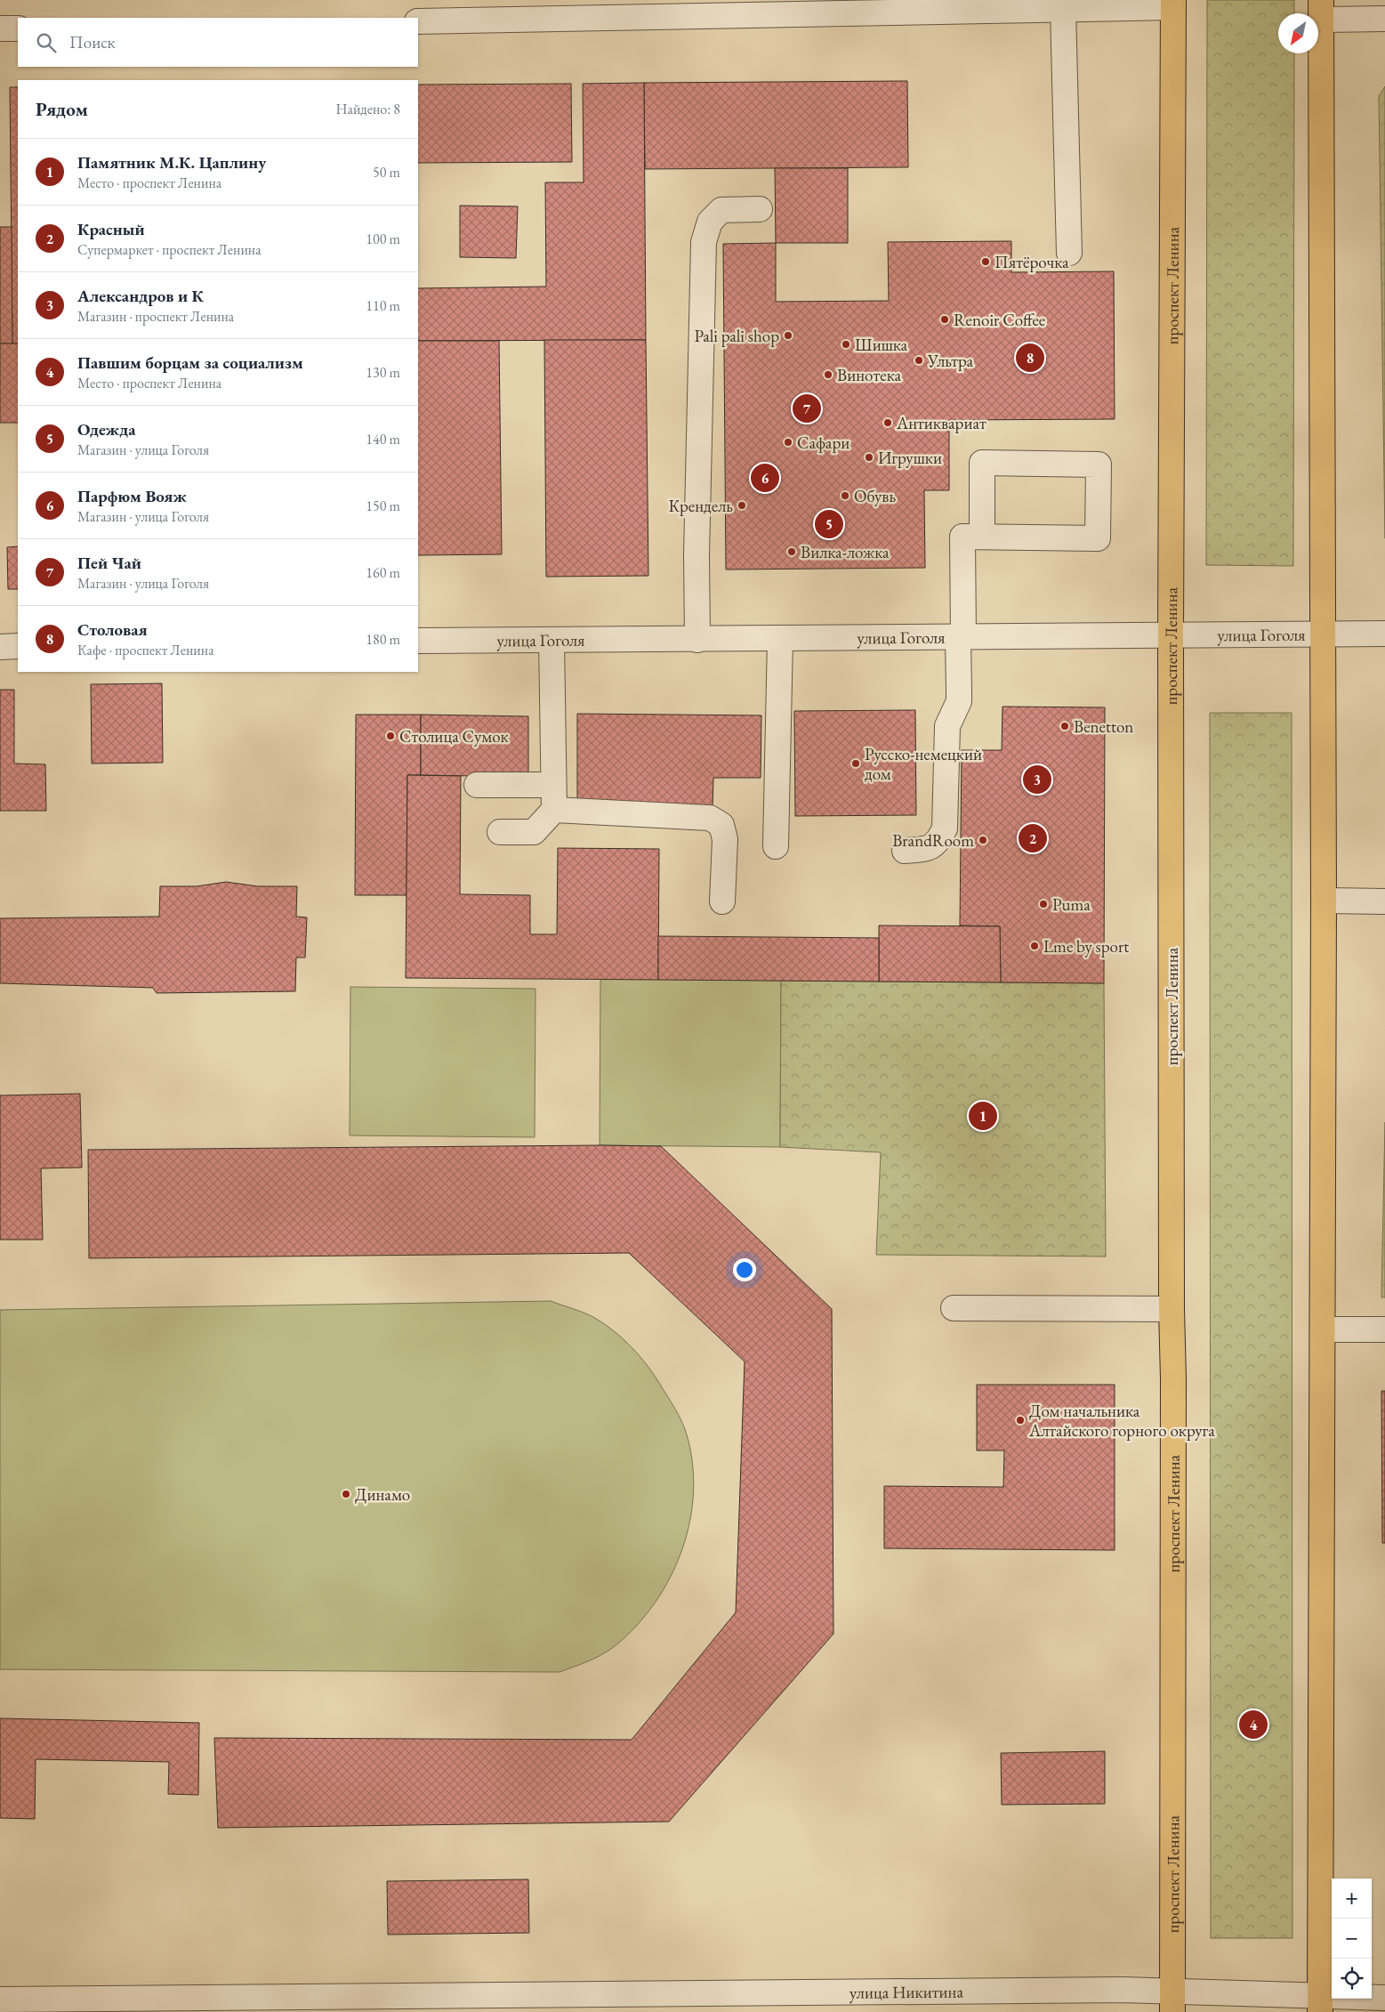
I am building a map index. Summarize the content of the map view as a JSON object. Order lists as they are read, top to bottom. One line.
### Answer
{"streets":{"main road":["проспект Ленина"],"street":["улица Гоголя","улица Никитина"]},"crossings":[["проспект Ленина","улица Гоголя"],["проспект Ленина","улица Никитина"]],"places":["Пятёрочка","Renoir Coffee","Pali pali shop","Шишка","Ультра","Винотека","Антиквариат","Сафари","Игрушки","Обувь","Крендель","Вилка-ложка","Benetton","Столица Сумок","Русско-немецкий дом","BrandRoom","Puma","Lme by sport","Дом начальника Алтайского горного округа","Динамо"],"north":"bottom left","page":{"search":"Поиск","heading":["Рядом","Найдено: 8"],"list":[{"mark":"1","name":"Памятник М.К. Цаплину","note":"Место · проспект Ленина","value":"50 m"},{"mark":"2","name":"Красный","note":"Супермаркет · проспект Ленина","value":"100 m"},{"mark":"3","name":"Александров и К","note":"Магазин · проспект Ленина","value":"110 m"},{"mark":"4","name":"Павшим борцам за социализм","note":"Место · проспект Ленина","value":"130 m"},{"mark":"5","name":"Одежда","note":"Магазин · улица Гоголя","value":"140 m"},{"mark":"6","name":"Парфюм Вояж","note":"Магазин · улица Гоголя","value":"150 m"},{"mark":"7","name":"Пей Чай","note":"Магазин · улица Гоголя","value":"160 m"},{"mark":"8","name":"Столовая","note":"Кафе · проспект Ленина","value":"180 m"}],"pins":["8","7","6","5","3","2","1","4"],"map_buttons":["+","−"]}}
